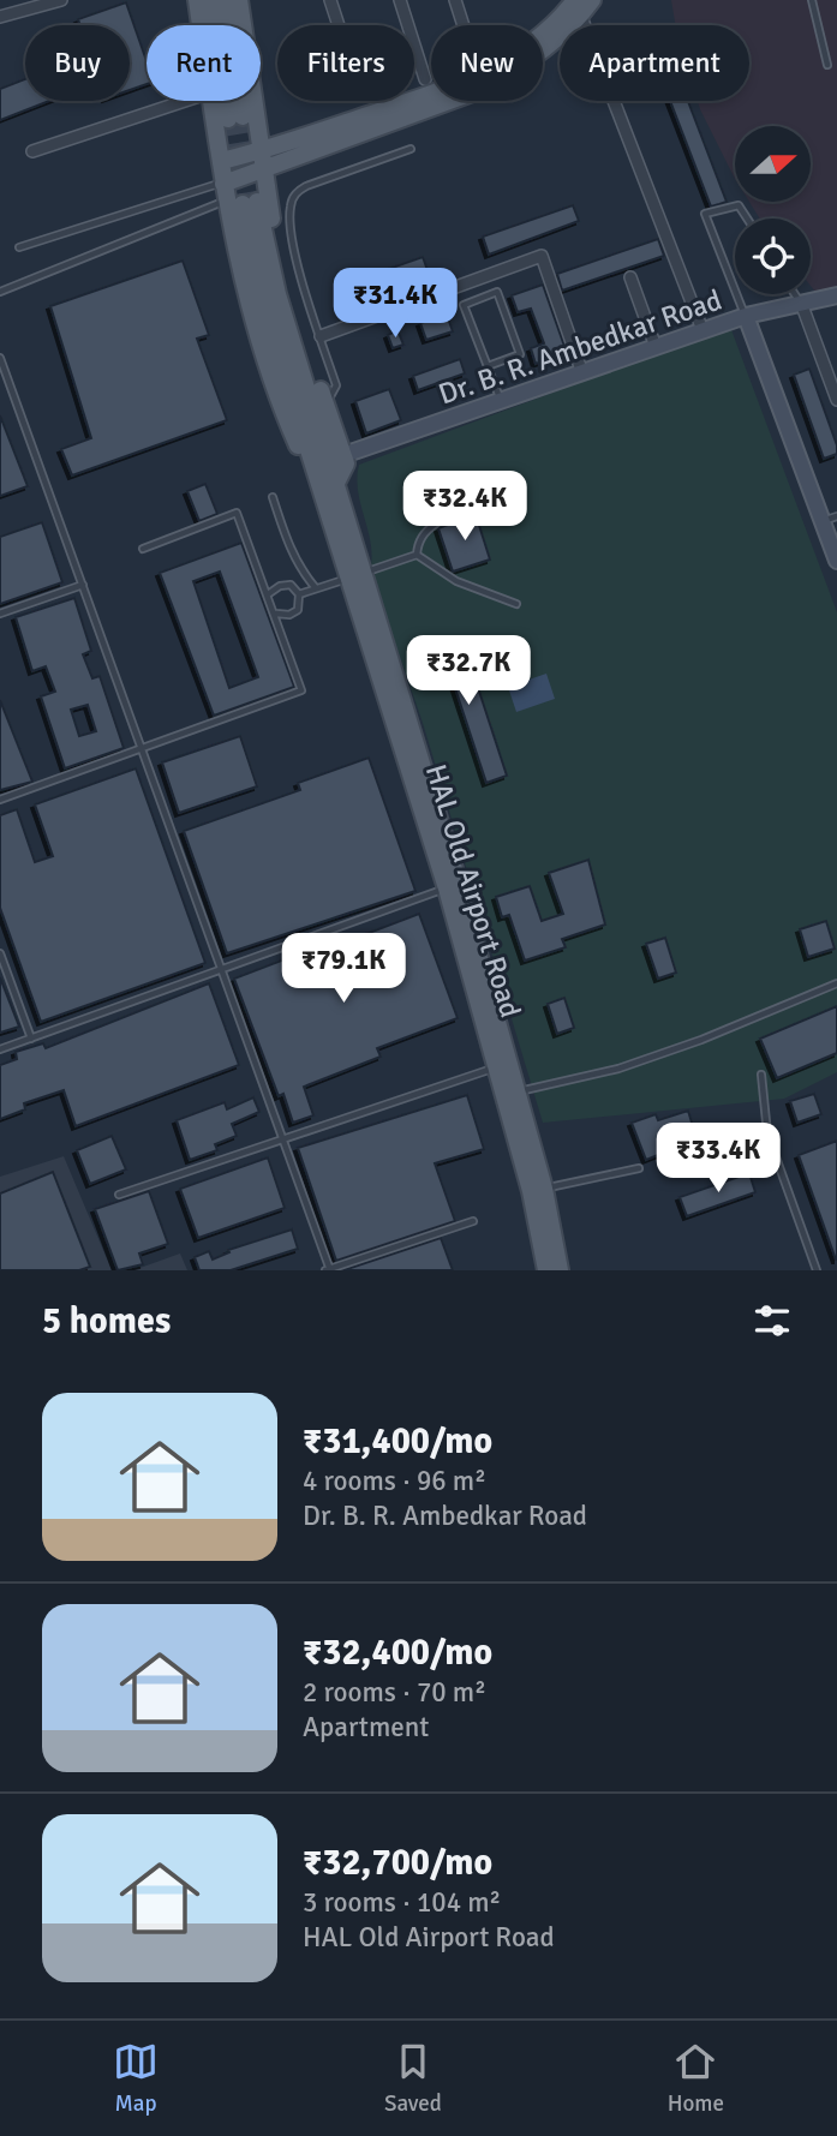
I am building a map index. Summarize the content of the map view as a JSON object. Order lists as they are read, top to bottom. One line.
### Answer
{"streets":{"main road":["HAL Old Airport Road"],"street":["Dr. B. R. Ambedkar Road"]},"north":"right","page":{"chip":["Buy","Rent","Filters","New","Apartment"],"price":["₹31.4K","₹32.4K","₹32.7K","₹79.1K","₹33.4K"],"heading":"5 homes","list":[{"name":"₹31,400/mo","note":"4 rooms · 96 m² · Dr. B. R. Ambedkar Road"},{"name":"₹32,400/mo","note":"2 rooms · 70 m² · Apartment"},{"name":"₹32,700/mo","note":"3 rooms · 104 m² · HAL Old Airport Road"}],"tabs":["Map","Saved","Home"]}}
